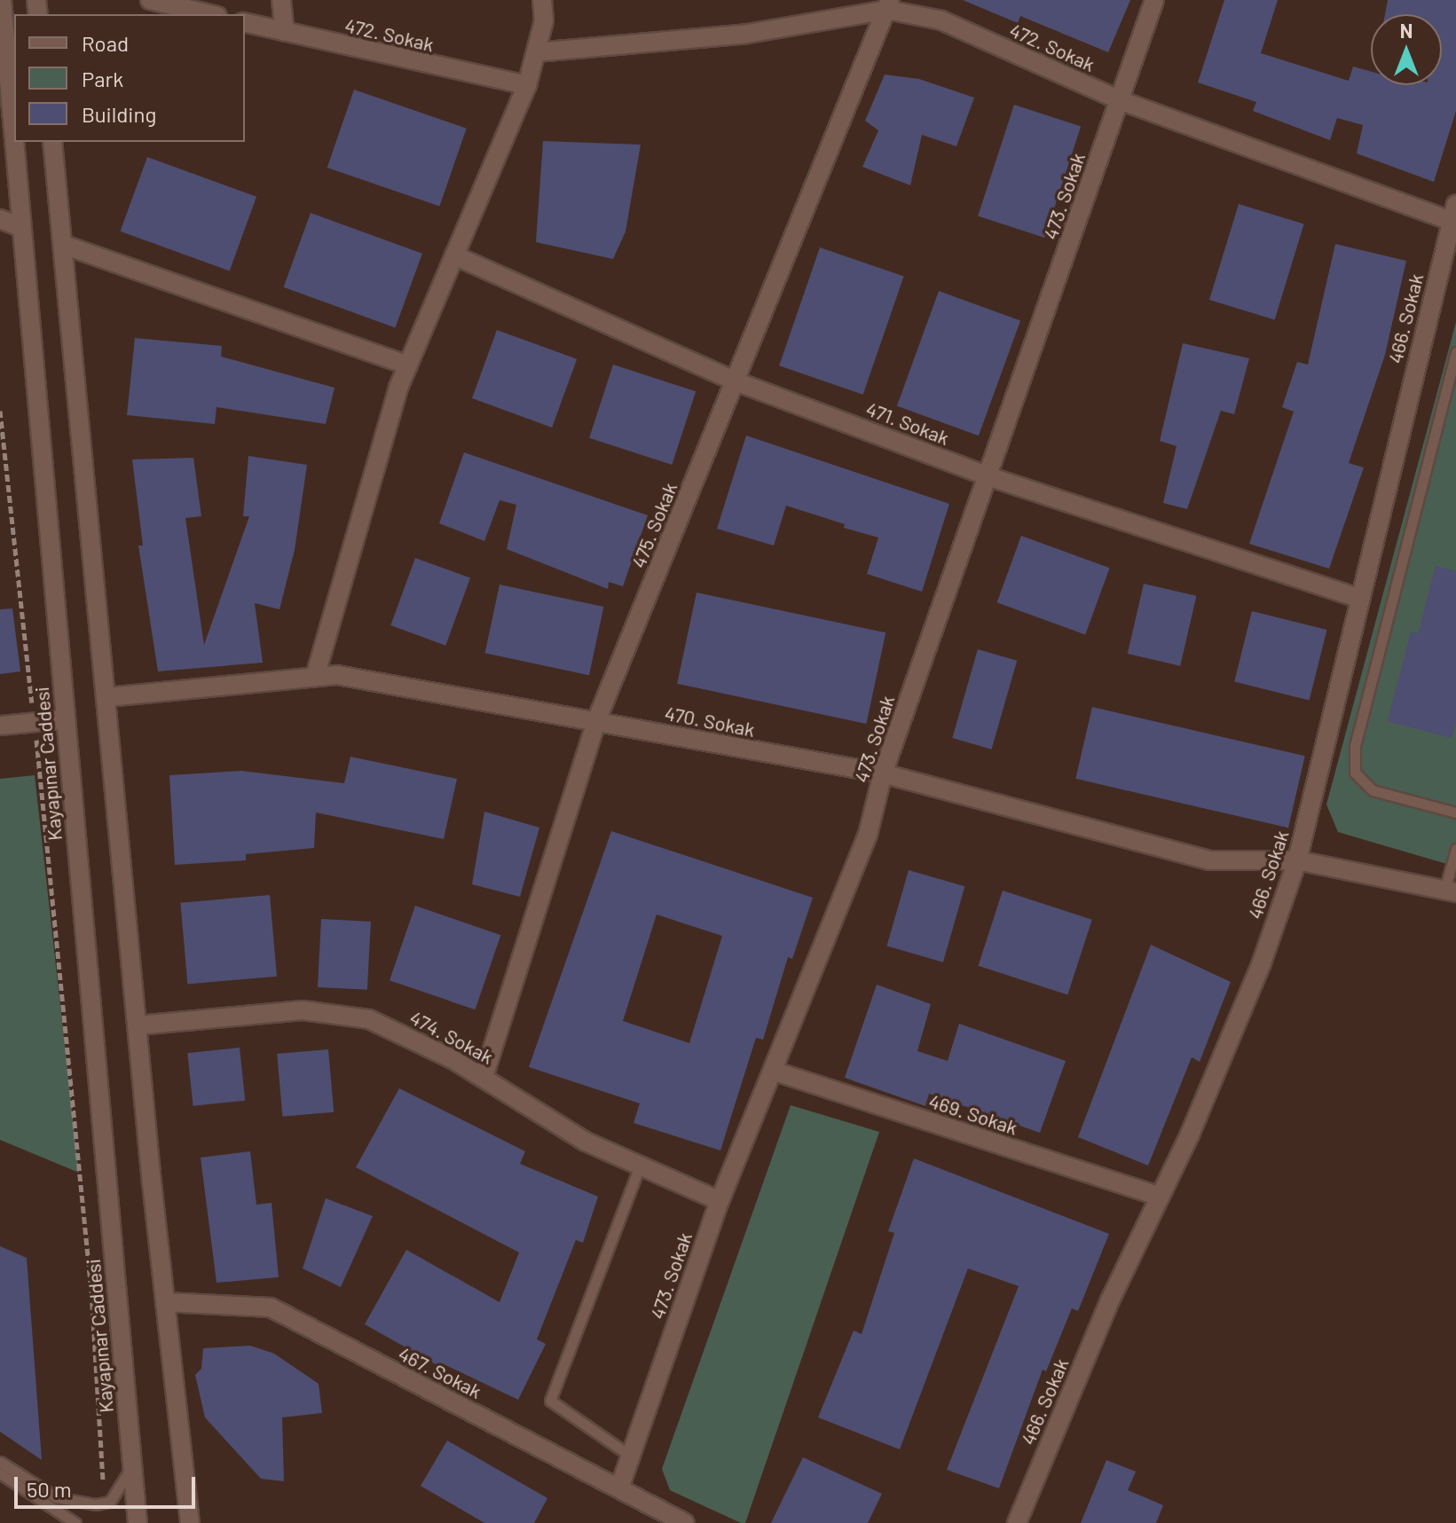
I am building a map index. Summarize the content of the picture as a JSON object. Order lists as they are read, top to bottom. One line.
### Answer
{"streets":{"street":["472. Sokak","473. Sokak","466. Sokak","471. Sokak","475. Sokak","470. Sokak","Kayapınar Caddesi","474. Sokak","469. Sokak","467. Sokak"]},"crossings":[["472. Sokak","473. Sokak"],["472. Sokak","466. Sokak"],["472. Sokak","475. Sokak"],["473. Sokak","471. Sokak"],["473. Sokak","470. Sokak"],["473. Sokak","474. Sokak"],["473. Sokak","469. Sokak"],["473. Sokak","467. Sokak"],["466. Sokak","471. Sokak"],["466. Sokak","470. Sokak"],["466. Sokak","469. Sokak"],["471. Sokak","475. Sokak"],["475. Sokak","470. Sokak"],["475. Sokak","474. Sokak"]],"legend":["Road","Park","Building"],"scale_bar":"50 m","north":"top"}
